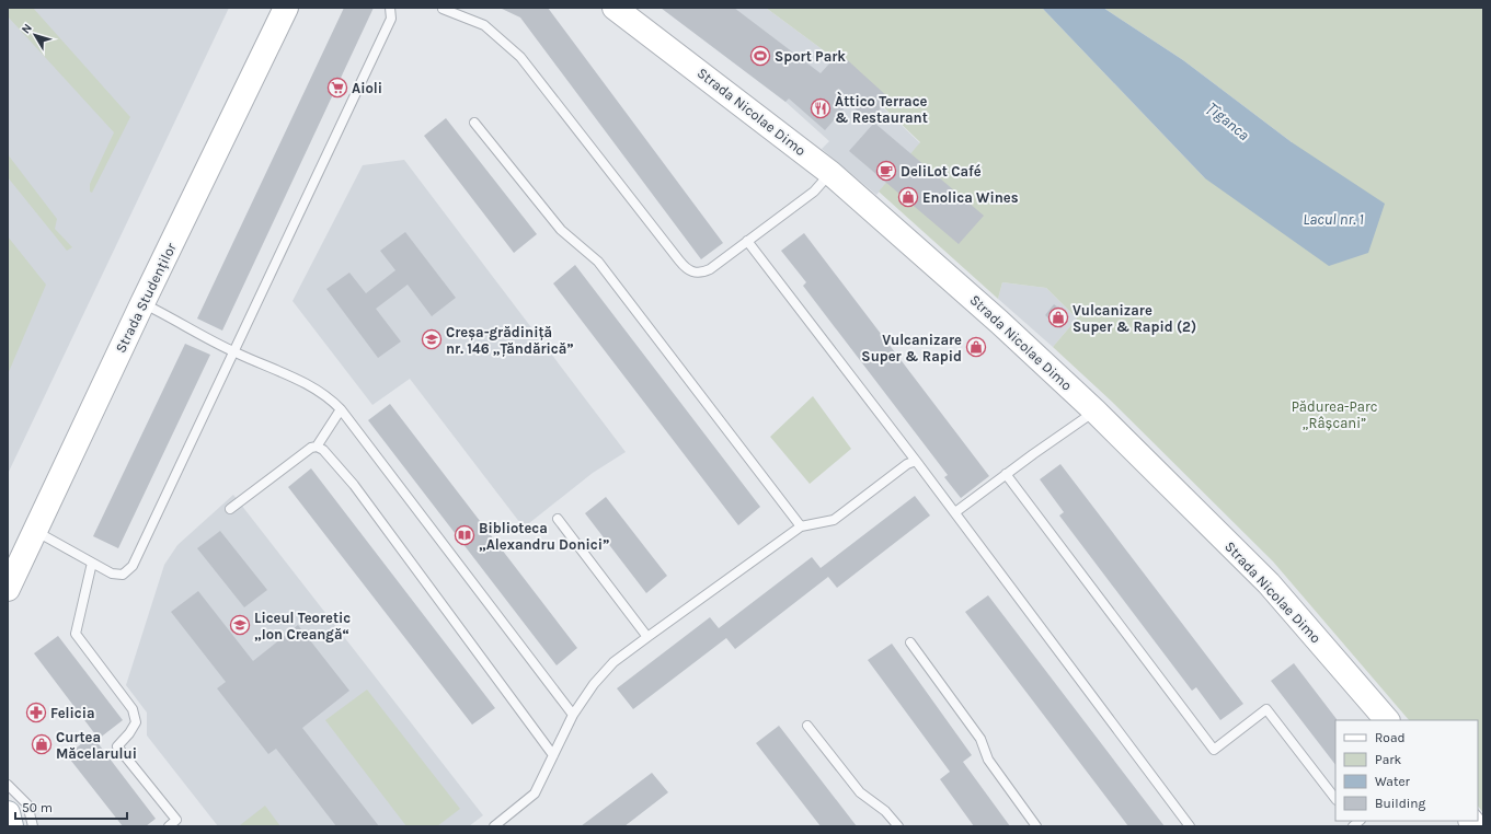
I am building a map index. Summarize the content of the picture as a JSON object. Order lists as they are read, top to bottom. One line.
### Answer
{"streets":{"main road":["Strada Nicolae Dimo","Strada Studenților"]},"water":["Țîganca","Lacul nr. 1"],"parks":["Pădurea-Parc „Râșcani”"],"places":{"sports":["Sport Park"],"supermarket":["Aioli"],"restaurant":["Àttico Terrace & Restaurant"],"cafe":["DeliLot Café"],"shop":["Enolica Wines","Vulcanizare Super & Rapid (2)","Vulcanizare Super & Rapid","Curtea Măcelarului"],"school or university":["Creșa-grădiniță nr. 146 „Țăndărică”","Liceul Teoretic „Ion Creangă“"],"library":["Biblioteca „Alexandru Donici”"],"pharmacy":["Felicia"]},"legend":["Road","Park","Water","Building"],"scale_bar":"50 m","north":"top left"}
